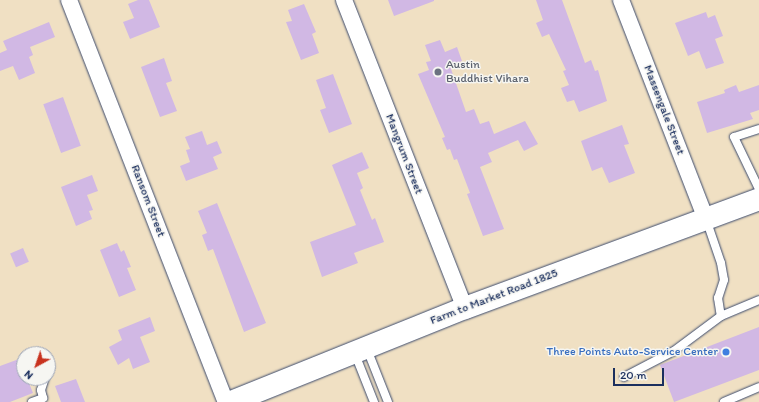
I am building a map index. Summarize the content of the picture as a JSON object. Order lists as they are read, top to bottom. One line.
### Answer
{"streets":{"main road":["Farm to Market Road 1825"],"street":["Massengale Street","Mangrum Street","Ransom Street"]},"crossings":[["Massengale Street","Farm to Market Road 1825"],["Mangrum Street","Farm to Market Road 1825"]],"places":["Austin Buddhist Vihara","Three Points Auto-Service Center"],"scale_bar":"20 m","north":"bottom left"}
